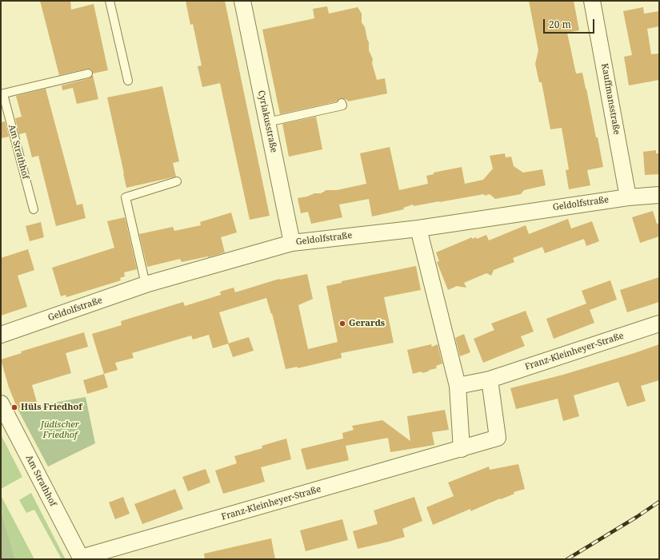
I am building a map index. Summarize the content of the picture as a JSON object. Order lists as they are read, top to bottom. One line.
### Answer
{"streets":{"street":["Kauffmansstraße","Cyriakusstraße","Am Strathhof","Geldolfstraße","Franz-Kleinheyer-Straße"]},"crossings":[["Kauffmansstraße","Geldolfstraße"],["Cyriakusstraße","Geldolfstraße"],["Am Strathhof","Franz-Kleinheyer-Straße"]],"parks":["Jüdischer Friedhof"],"places":["Gerards","Hüls Friedhof"],"scale_bar":"20 m"}
